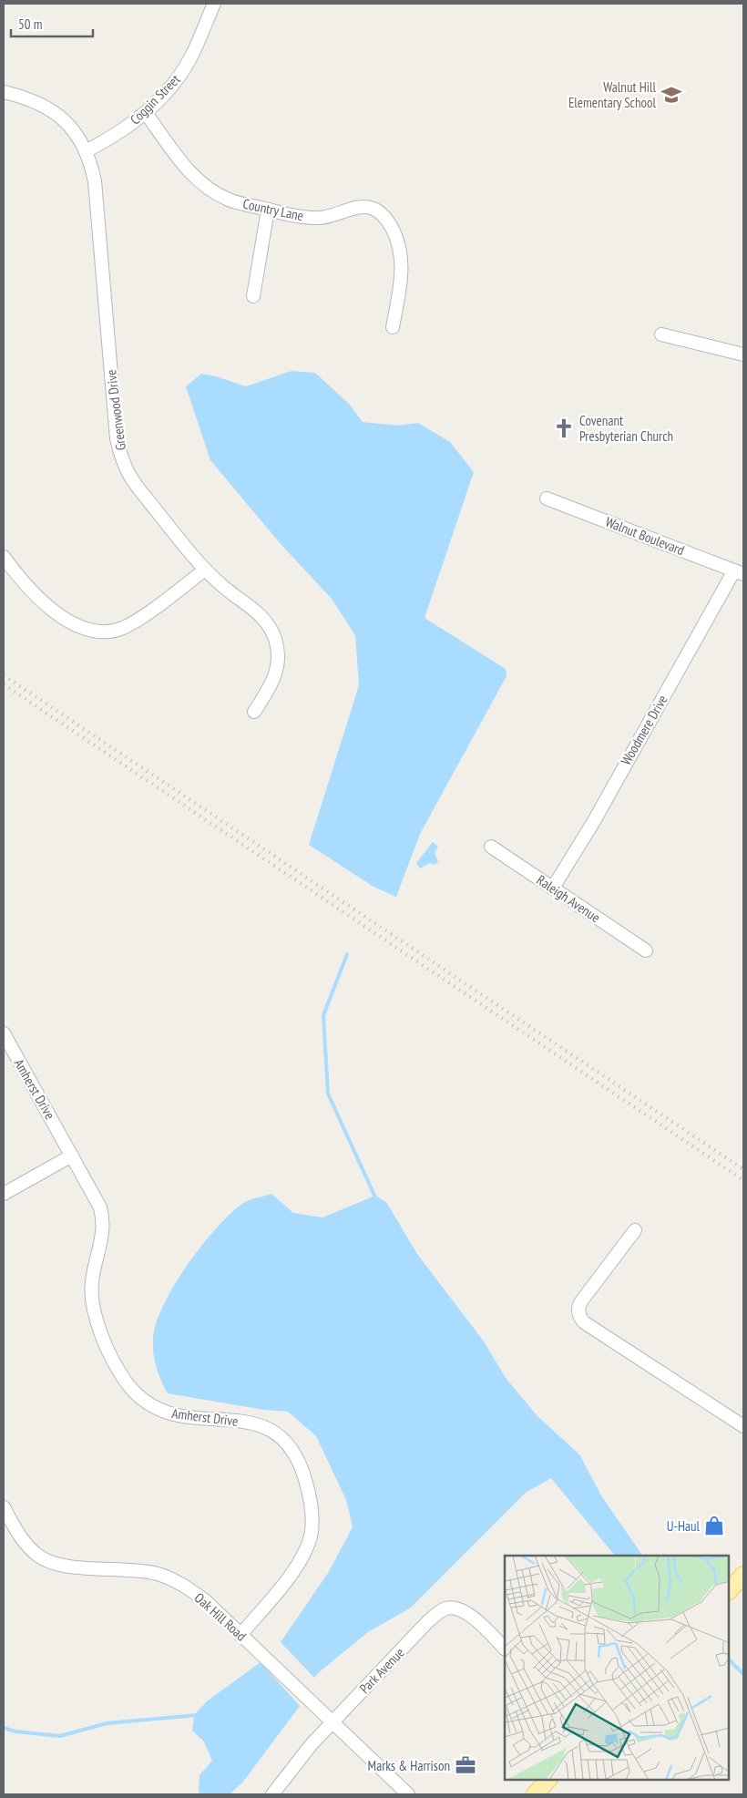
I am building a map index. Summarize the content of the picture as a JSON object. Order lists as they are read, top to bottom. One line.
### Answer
{"streets":{"street":["Coggin Street","Country Lane","Greenwood Drive","Walnut Boulevard","Woodmere Drive","Raleigh Avenue","Amherst Drive","Oak Hill Road","Park Avenue"]},"crossings":[["Coggin Street","Country Lane"],["Coggin Street","Greenwood Drive"],["Walnut Boulevard","Woodmere Drive"],["Woodmere Drive","Raleigh Avenue"],["Amherst Drive","Oak Hill Road"],["Oak Hill Road","Park Avenue"]],"places":{"school or university":["Walnut Hill Elementary School"],"church":["Covenant Presbyterian Church"],"shop":["U-Haul"],"office":["Marks & Harrison"]},"scale_bar":"50 m"}
